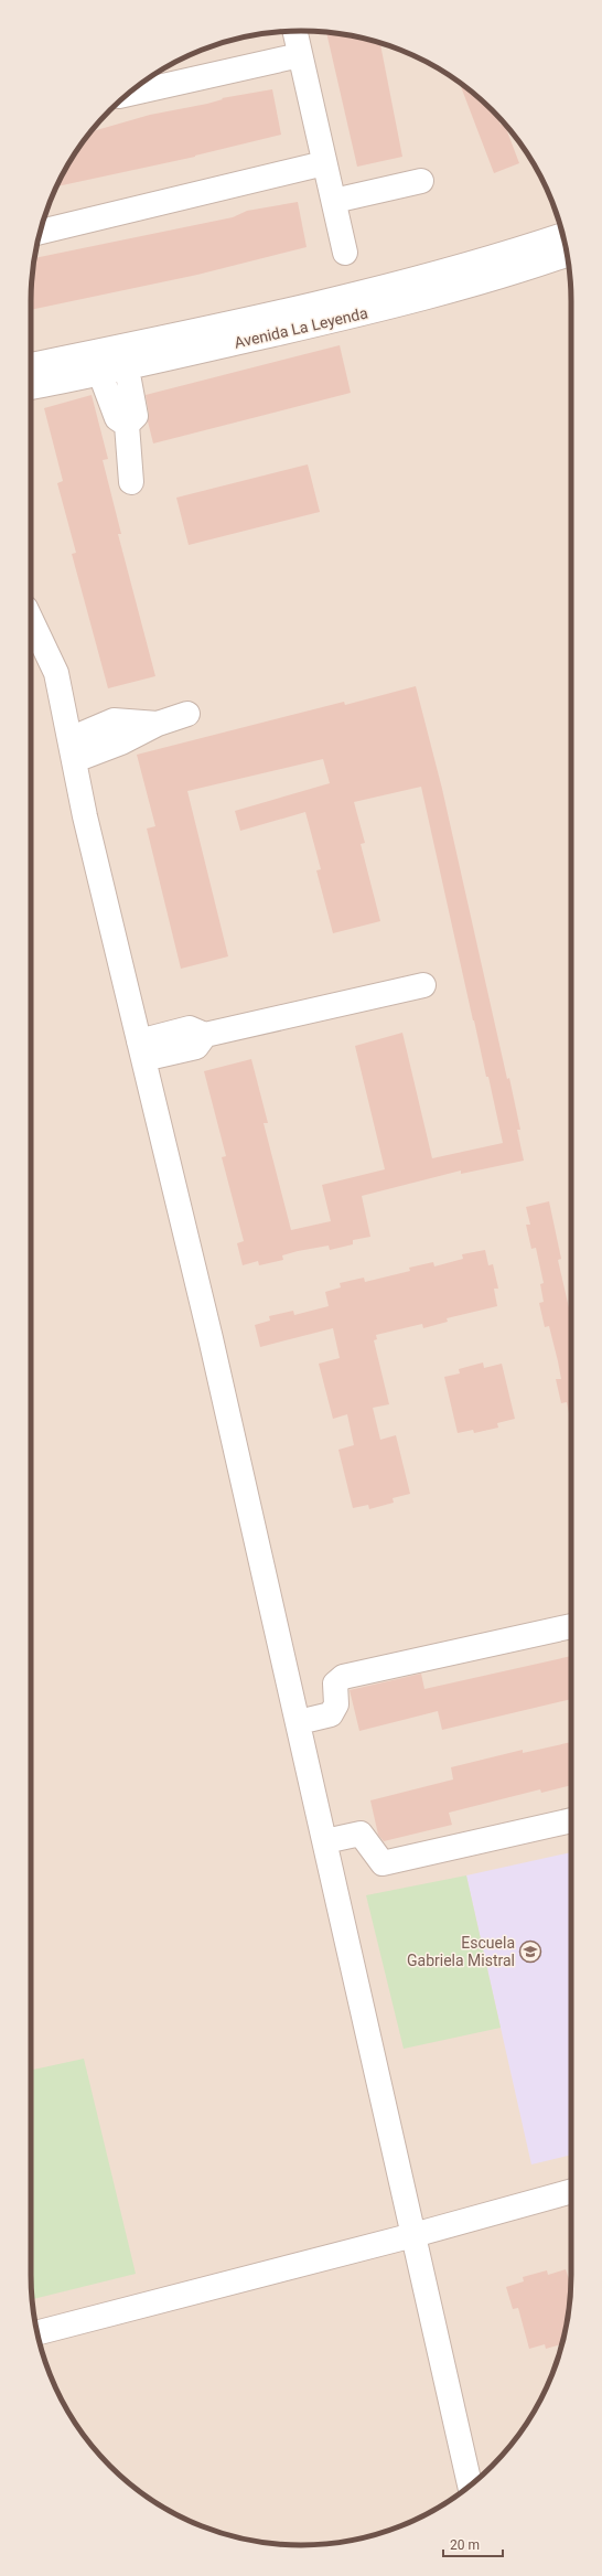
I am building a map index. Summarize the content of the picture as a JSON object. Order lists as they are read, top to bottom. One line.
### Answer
{"streets":{"street":["Avenida La Leyenda"]},"places":{"school or university":["Escuela Gabriela Mistral"]},"scale_bar":"20 m"}
